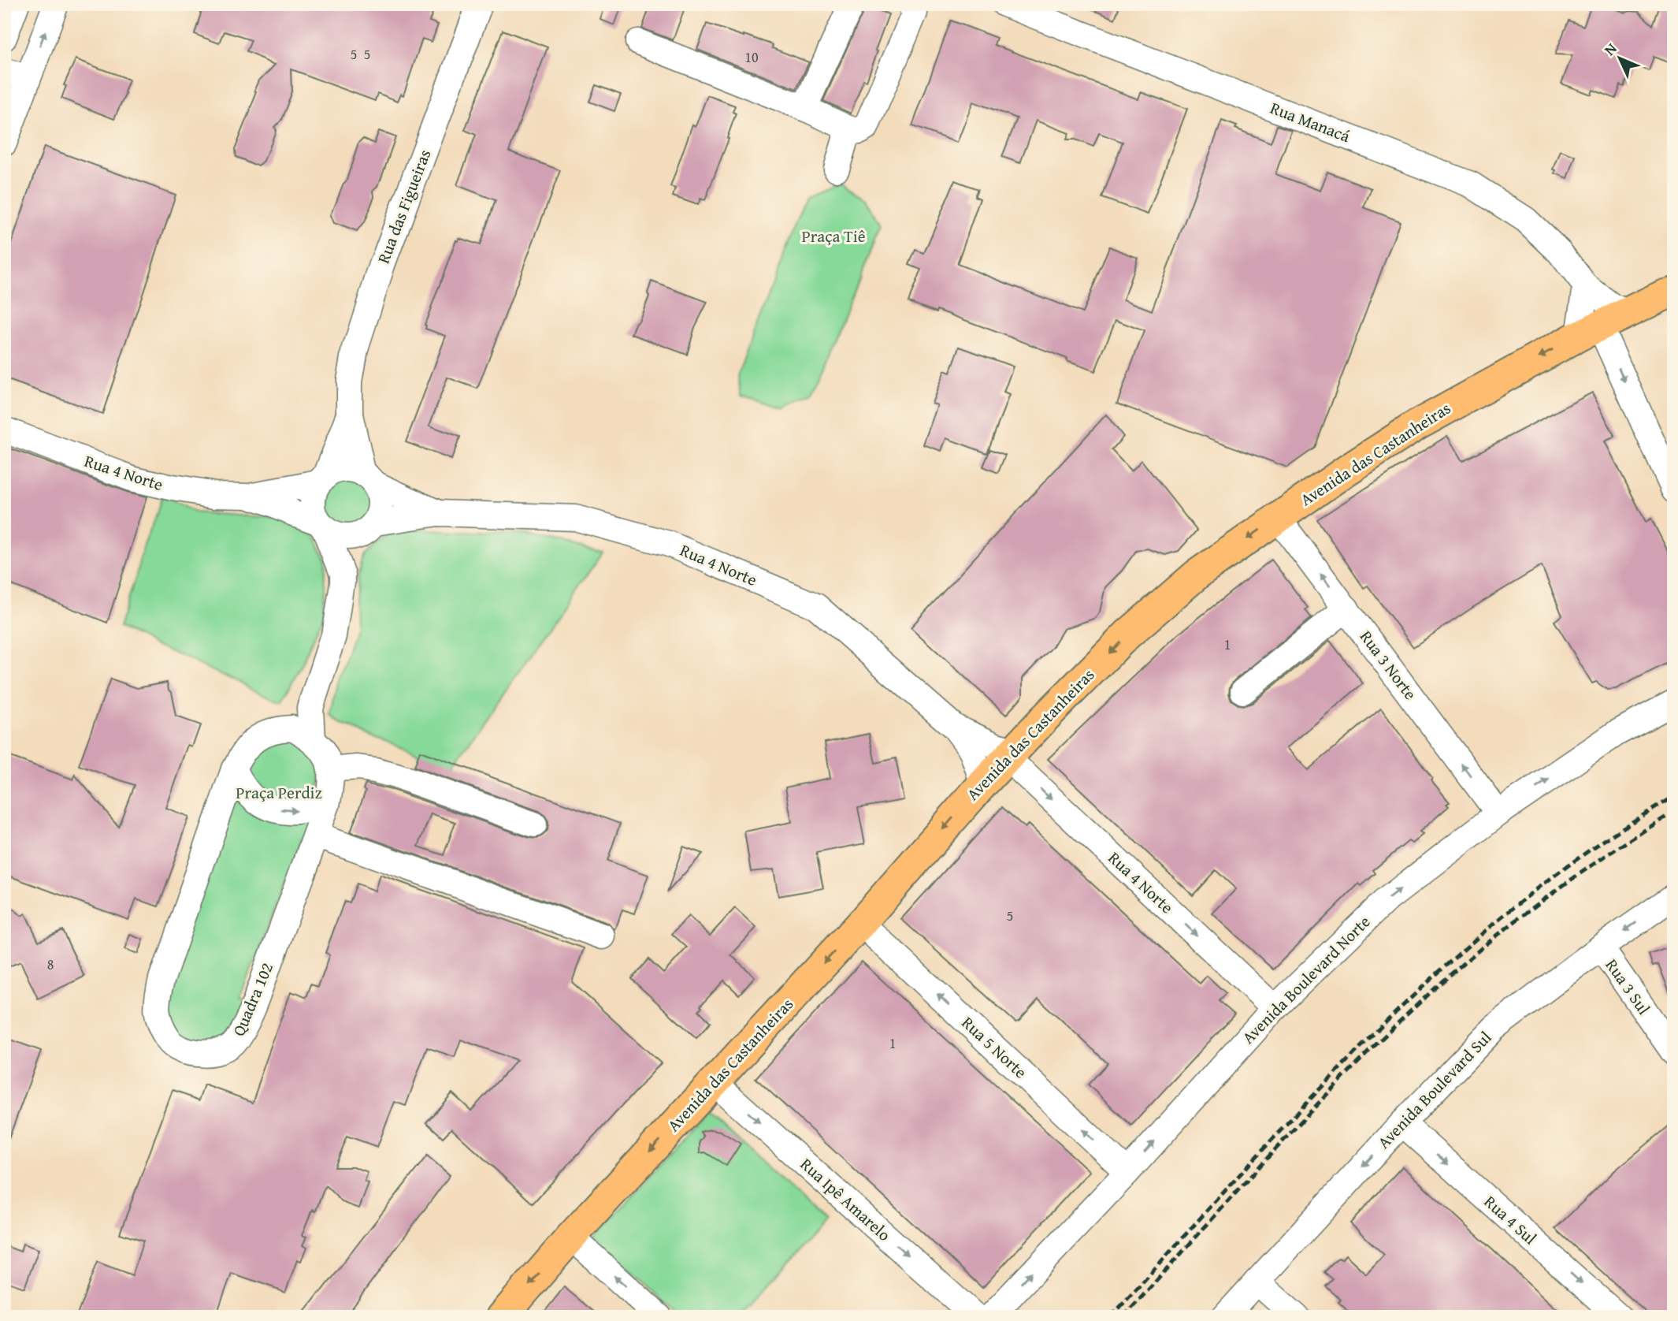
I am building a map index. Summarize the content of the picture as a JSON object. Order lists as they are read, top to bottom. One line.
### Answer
{"streets":{"main road":["Avenida das Castanheiras"],"street":["Rua Manacá","Rua das Figueiras","Rua 4 Norte","Rua 3 Norte","Avenida Boulevard Norte","Rua 3 Sul","Quadra 102","Rua 5 Norte","Avenida Boulevard Sul","Rua Ipê Amarelo","Rua 4 Sul"]},"crossings":[["Rua Manacá","Avenida das Castanheiras"],["Rua das Figueiras","Rua 4 Norte"],["Avenida das Castanheiras","Rua 4 Norte"],["Avenida das Castanheiras","Rua 3 Norte"],["Avenida das Castanheiras","Rua 5 Norte"],["Avenida das Castanheiras","Rua Ipê Amarelo"],["Rua 4 Norte","Avenida Boulevard Norte"],["Rua 3 Norte","Avenida Boulevard Norte"],["Avenida Boulevard Norte","Rua 5 Norte"],["Rua 3 Sul","Avenida Boulevard Sul"],["Avenida Boulevard Sul","Rua 4 Sul"]],"one_way":["Avenida das Castanheiras","Rua 3 Norte","Avenida Boulevard Norte","Rua 5 Norte","Avenida Boulevard Sul","Rua 4 Sul"],"parks":["Praça Tiê","Praça Perdiz"],"house_numbers":["5","5","10","1","5","8","1"],"north":"top left"}
